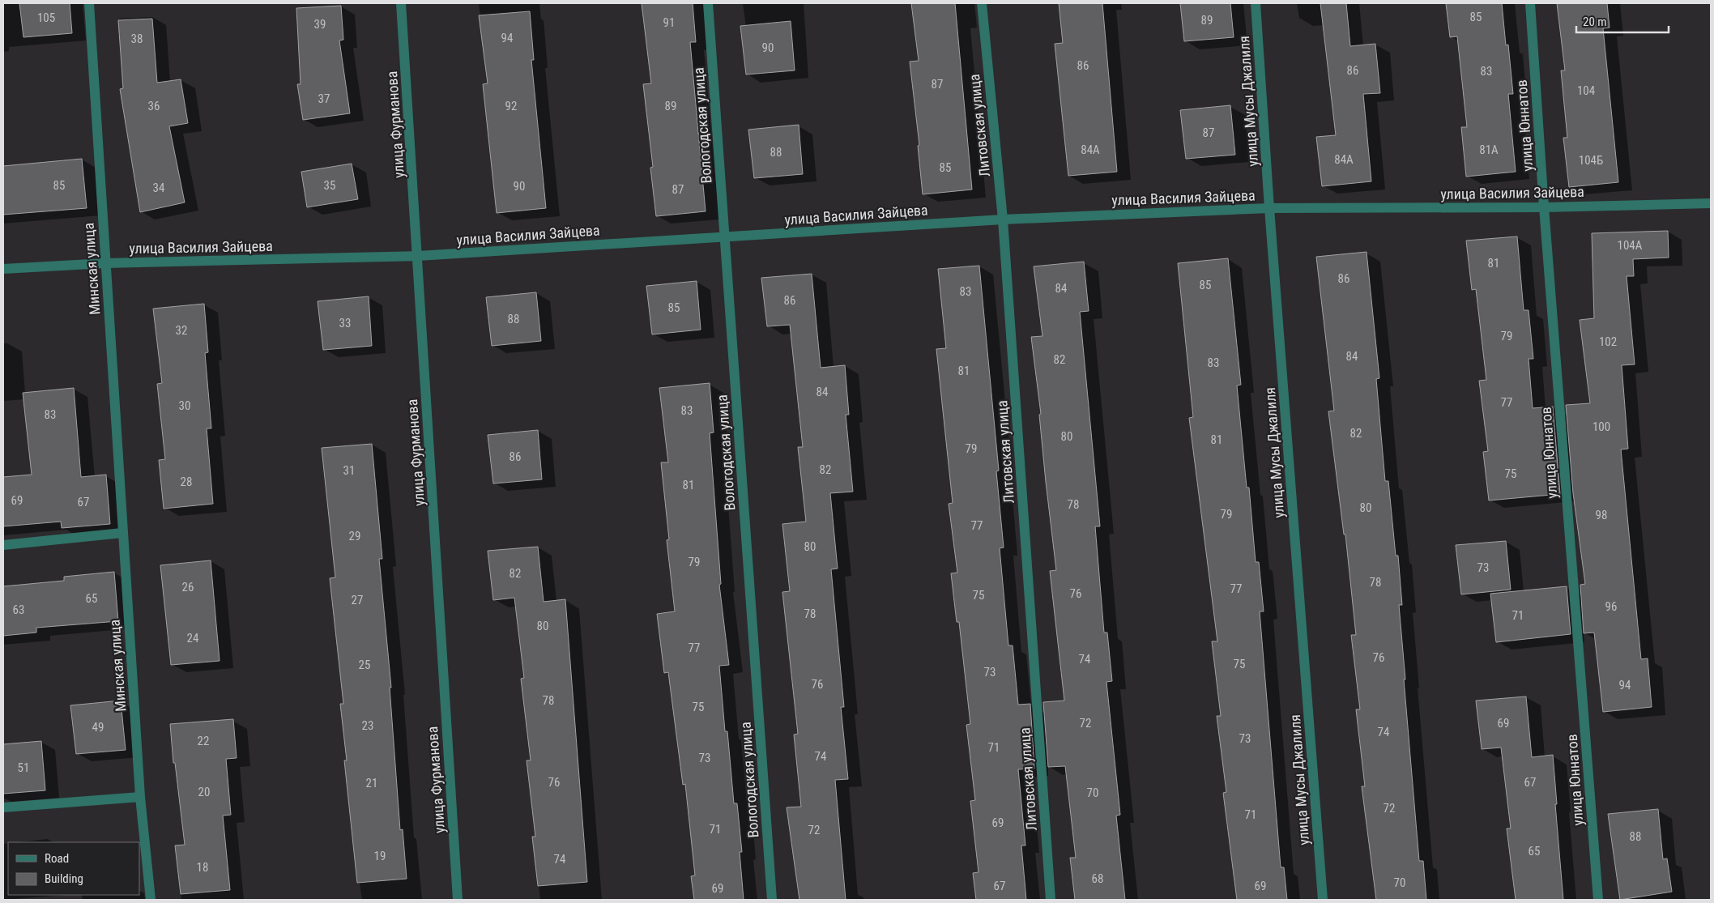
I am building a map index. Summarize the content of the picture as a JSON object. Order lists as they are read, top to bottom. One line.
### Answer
{"streets":{"street":["улица Мусы Джалиля","улица Фурманова","Вологодская улица","Литовская улица","улица Юннатов","улица Василия Зайцева","Минская улица"]},"crossings":[["улица Мусы Джалиля","улица Василия Зайцева"],["улица Фурманова","улица Василия Зайцева"],["Вологодская улица","улица Василия Зайцева"],["Литовская улица","улица Василия Зайцева"],["улица Юннатов","улица Василия Зайцева"],["улица Василия Зайцева","Минская улица"]],"house_numbers":["85","105","89","91","39","94","38","90","86","86","83","87","104","37","36","92","89","87","84А","81А","88","84А","104Б","85","85","35","90","34","87","104А","81","86","85","84","83","86","85","88","33","32","79","102","84","82","83","81","84","77","30","83","83","100","82","80","81","79","86","82","31","75","28","81","69","67","78","80","79","98","77","29","80","79","73","82","78","26","77","76","75","65","27","96","63","78","71","80","24","77","76","74","75","25","73","76","94","78","75","72","69","23","49","74","73","22","71","74","73","51","76","67","21","20","70","72","71","69","71","72","88","65","19","74","18","68","70","67","69","69"],"legend":["Road","Building"],"scale_bar":"20 m"}
